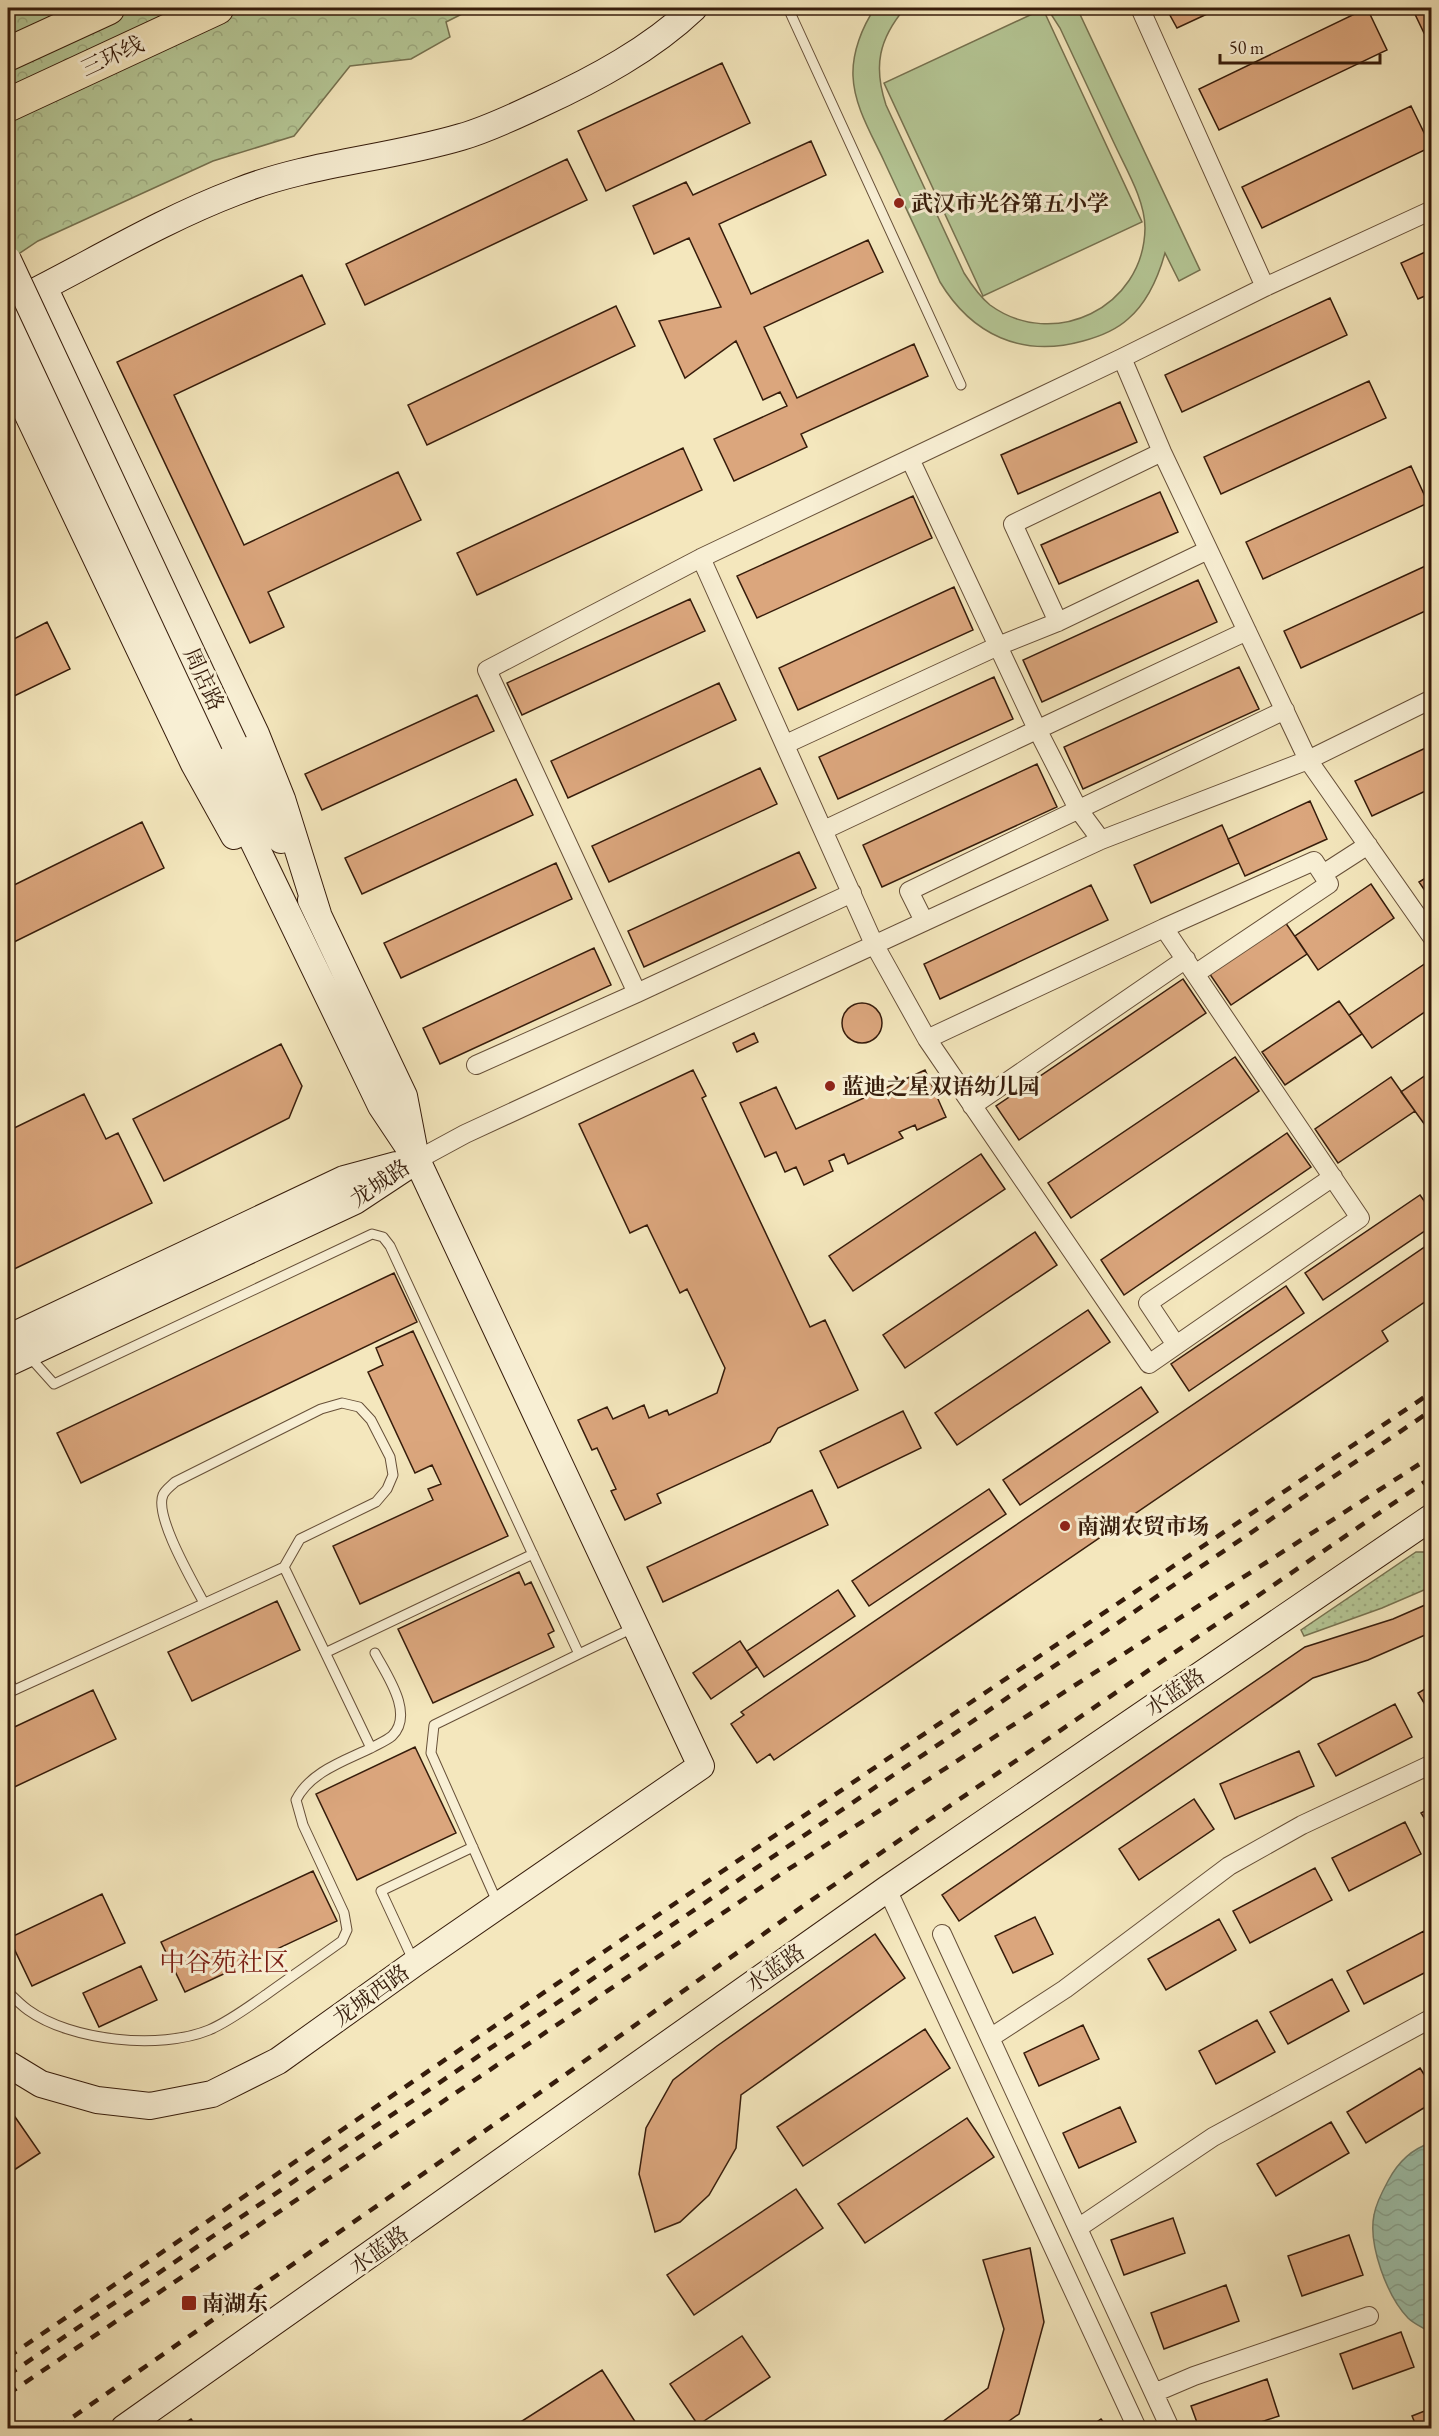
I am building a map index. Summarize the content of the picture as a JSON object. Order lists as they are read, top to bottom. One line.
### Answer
{"streets":{"highway":["三环线"],"street":["周店路","龙城路","水蓝路","龙城西路"]},"crossings":[["周店路","龙城路"]],"districts":["中谷苑社区"],"places":{"other":["武汉市光谷第五小学","蓝迪之星双语幼儿园","南湖农贸市场"],"transit":["南湖东"]},"scale_bar":"50 m"}
